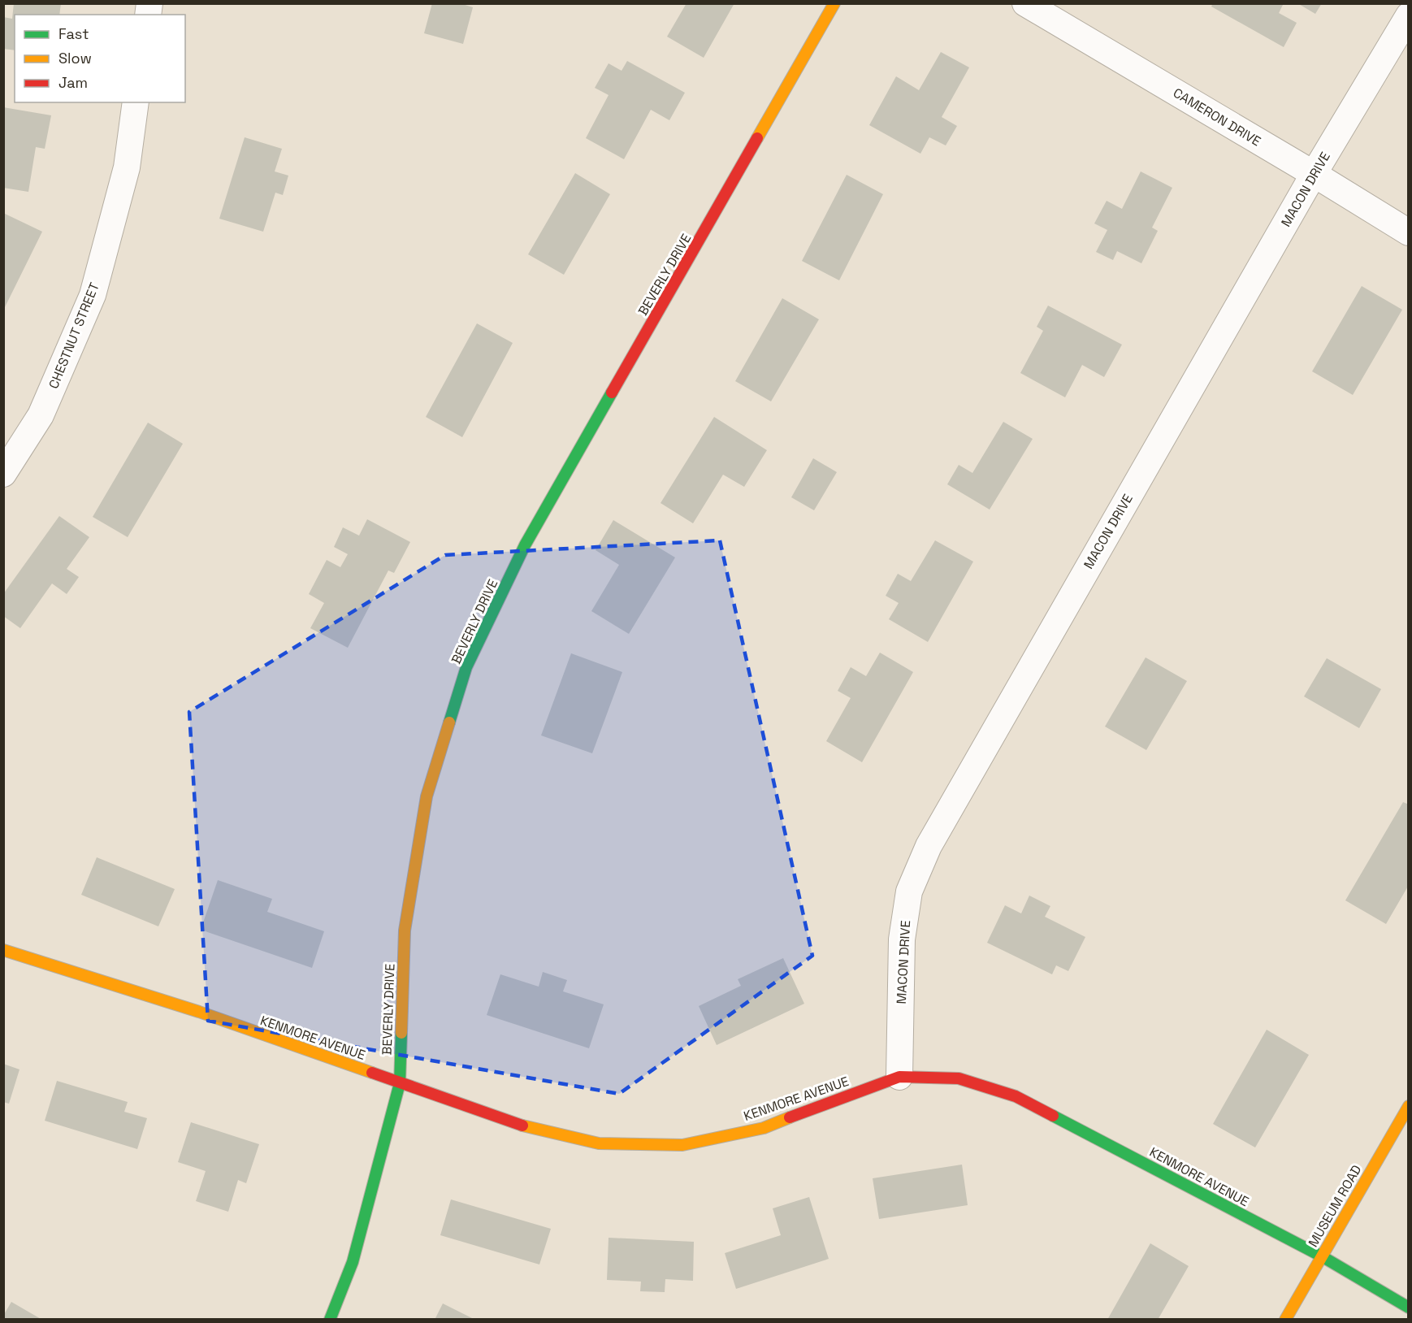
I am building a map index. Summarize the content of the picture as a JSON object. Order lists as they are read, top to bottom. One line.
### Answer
{"streets":{"street":["CAMERON DRIVE","MACON DRIVE","BEVERLY DRIVE","CHESTNUT STREET","KENMORE AVENUE","MUSEUM ROAD"]},"crossings":[["CAMERON DRIVE","MACON DRIVE"],["MACON DRIVE","KENMORE AVENUE"],["BEVERLY DRIVE","KENMORE AVENUE"],["KENMORE AVENUE","MUSEUM ROAD"]],"legend":["Fast","Slow","Jam"]}
